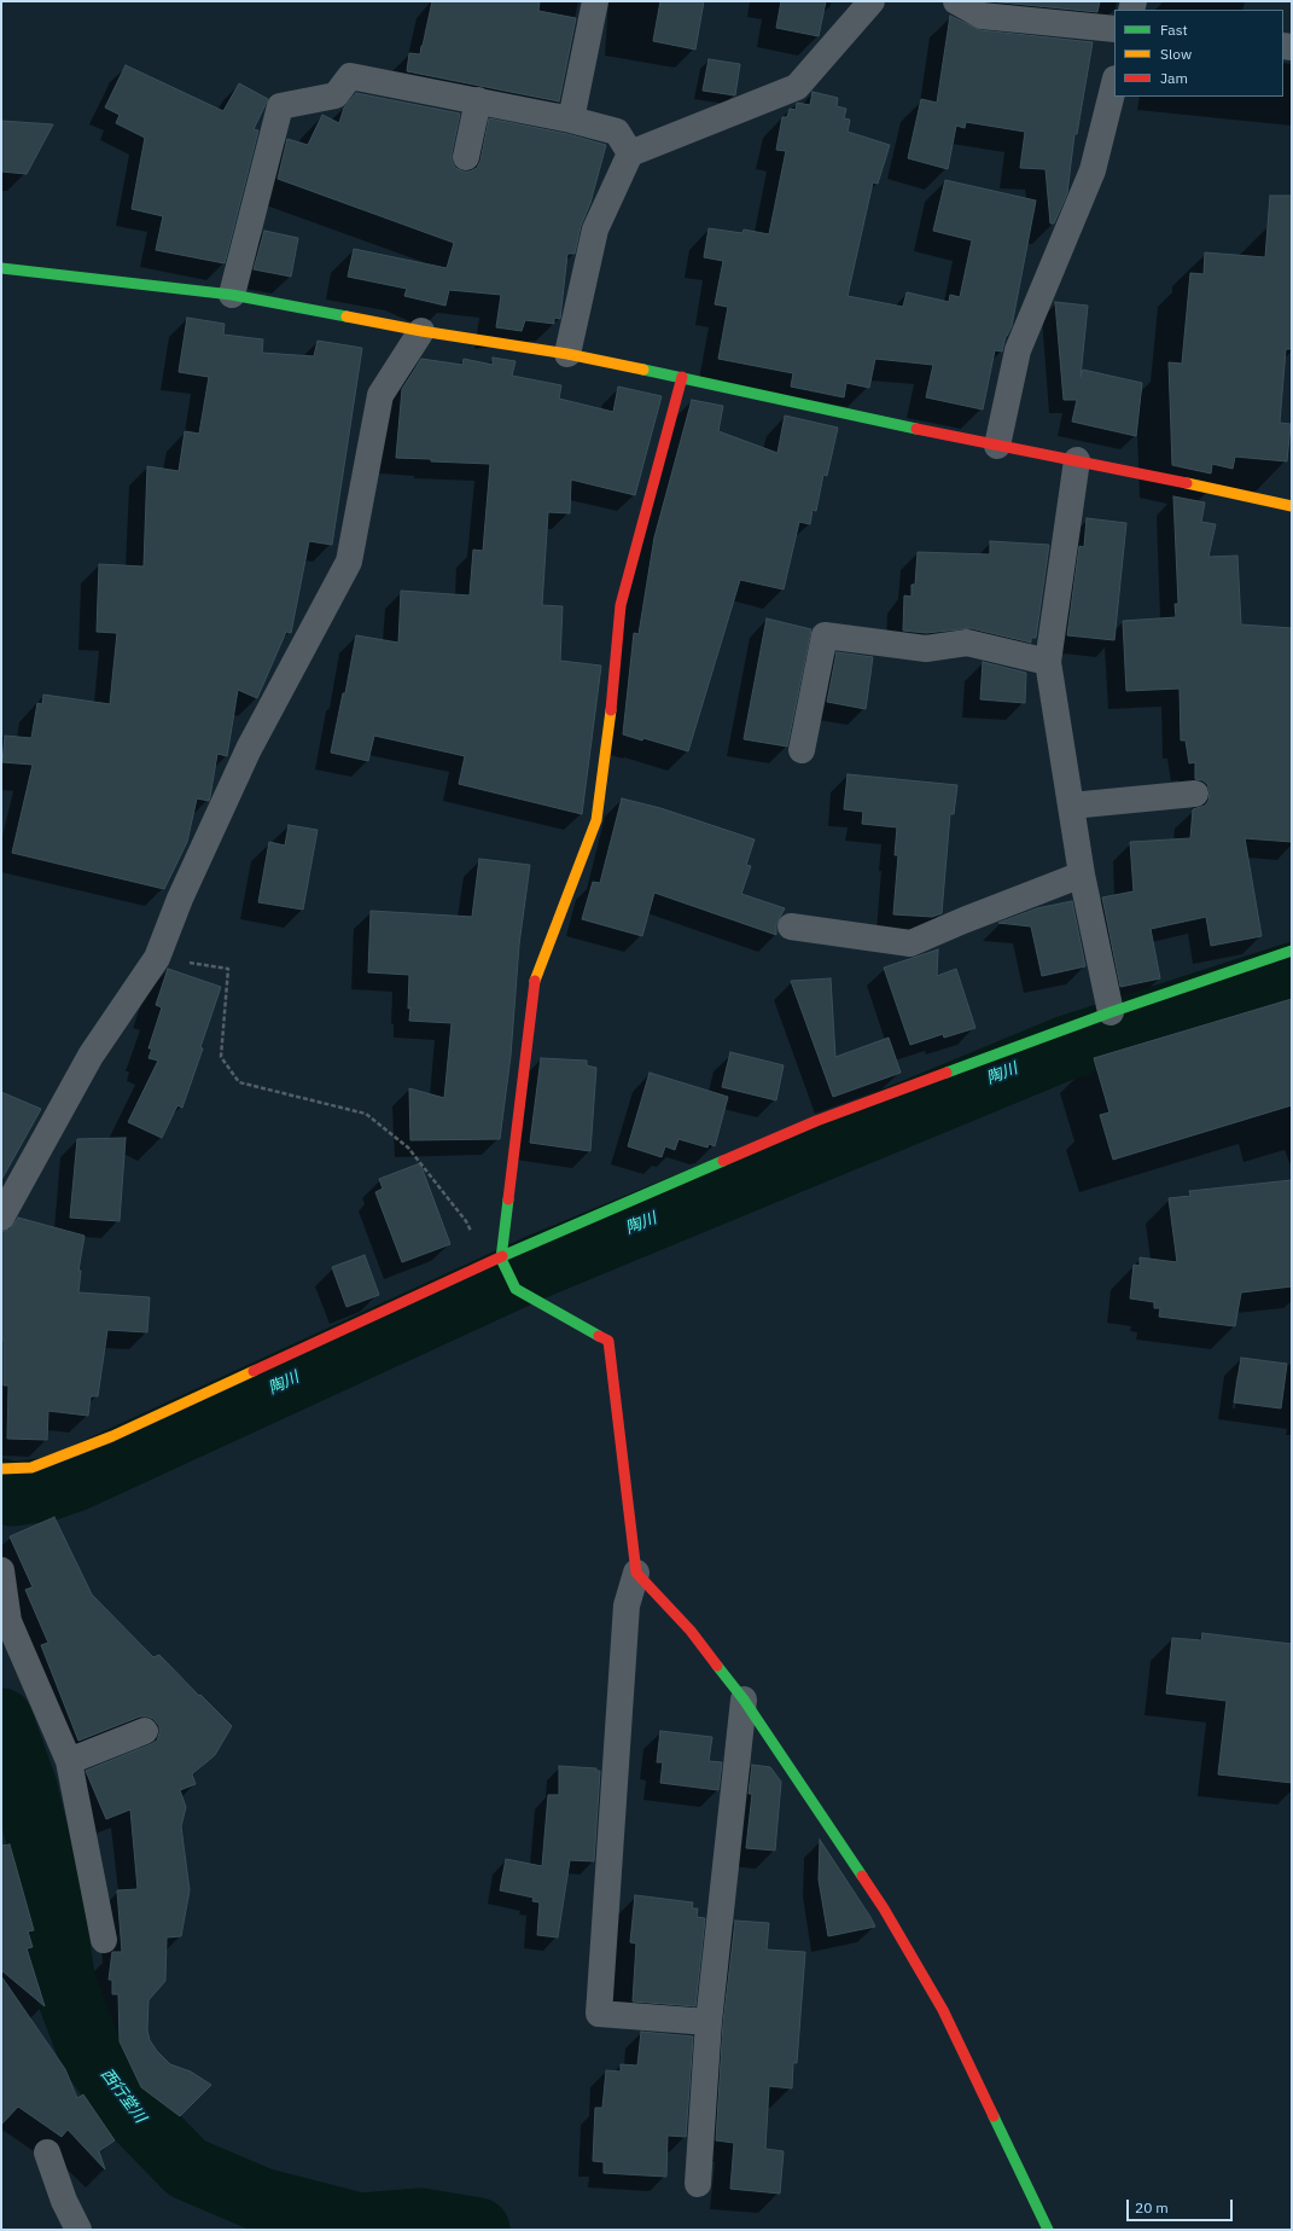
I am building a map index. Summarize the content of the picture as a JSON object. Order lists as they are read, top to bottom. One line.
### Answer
{"water":["陶川","西行堂川"],"legend":["Fast","Slow","Jam"],"scale_bar":"20 m"}
